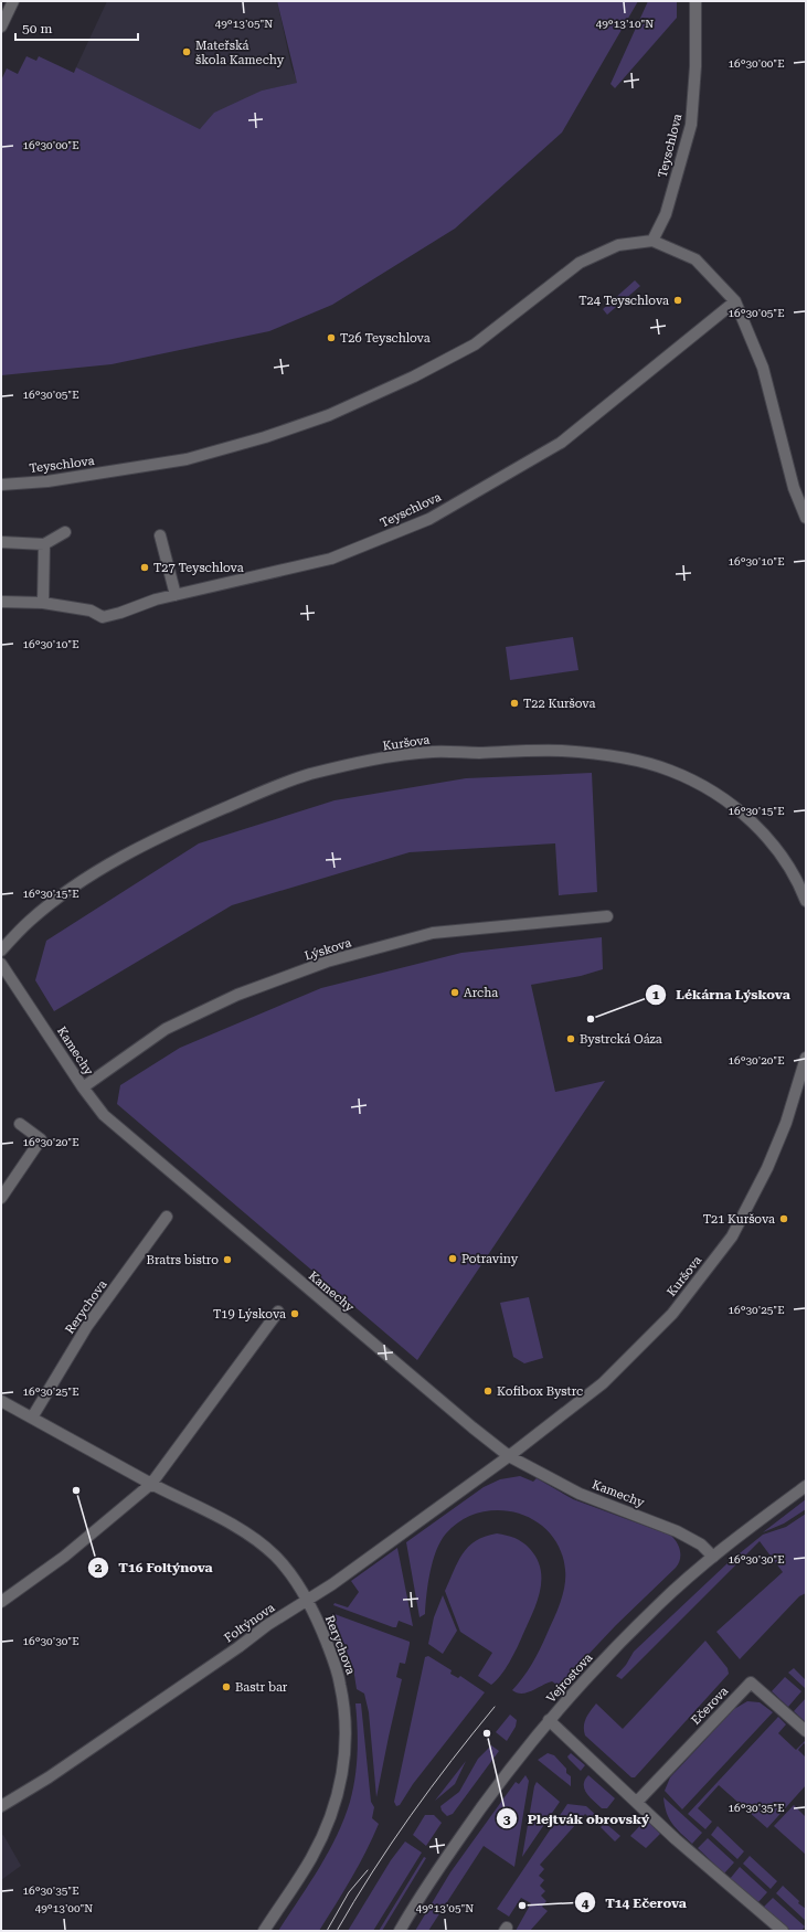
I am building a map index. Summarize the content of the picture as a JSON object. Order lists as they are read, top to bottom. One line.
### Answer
{"streets":{"street":["Teyschlova","Kuršova","Lýskova","Kamechy","Rerychova","Foltýnova","Vejrostova","Ečerova"]},"crossings":[["Kuršova","Kamechy"],["Kuršova","Foltýnova"],["Lýskova","Kamechy"],["Kamechy","Foltýnova"],["Kamechy","Vejrostova"],["Rerychova","Foltýnova"]],"places":["Mateřská škola Kamechy","T24 Teyschlova","T26 Teyschlova","T27 Teyschlova","T22 Kuršova","Archa","Lékárna Lýskova","Bystrcká Oáza","T21 Kuršova","Potraviny","Bratrs bistro","T19 Lýskova","Kofibox Bystrc","T16 Foltýnova","Bastr bar","Plejtvák obrovský","T14 Ečerova"],"scale_bar":"50 m","coordinates":["49°13'05\"N","49°13'10\"N","16°30'00\"E","16°30'05\"E","16°30'10\"E","16°30'15\"E","16°30'20\"E","16°30'25\"E","16°30'30\"E","16°30'35\"E","49°13'00\"N"]}
